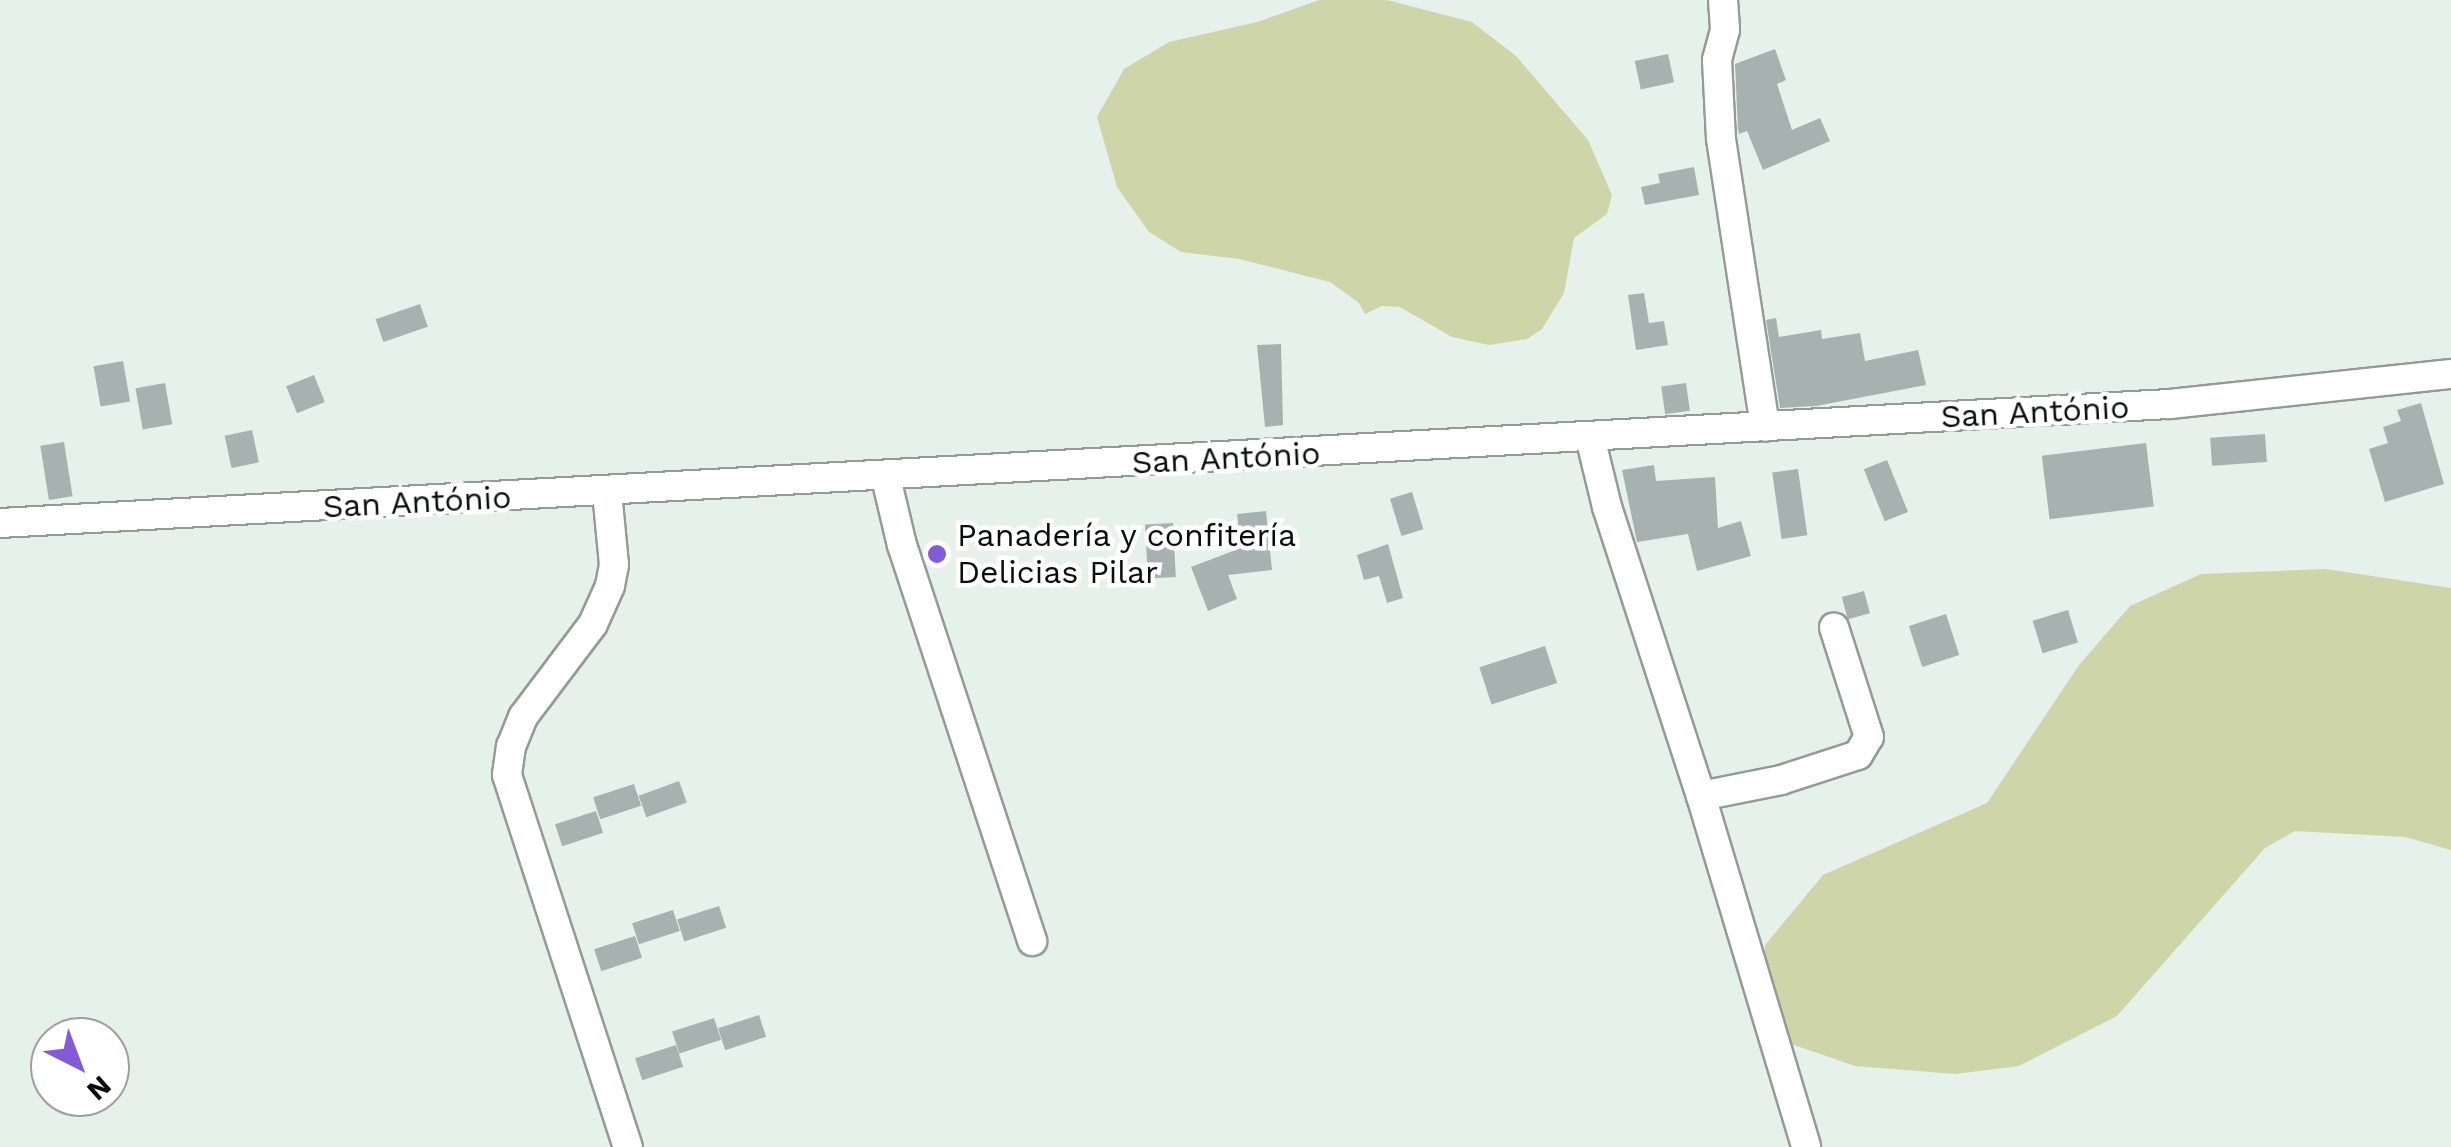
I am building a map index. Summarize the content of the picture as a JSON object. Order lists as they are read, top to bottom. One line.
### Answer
{"streets":{"street":["San António"]},"places":["Panadería y confitería Delicias Pilar"],"north":"bottom right"}
